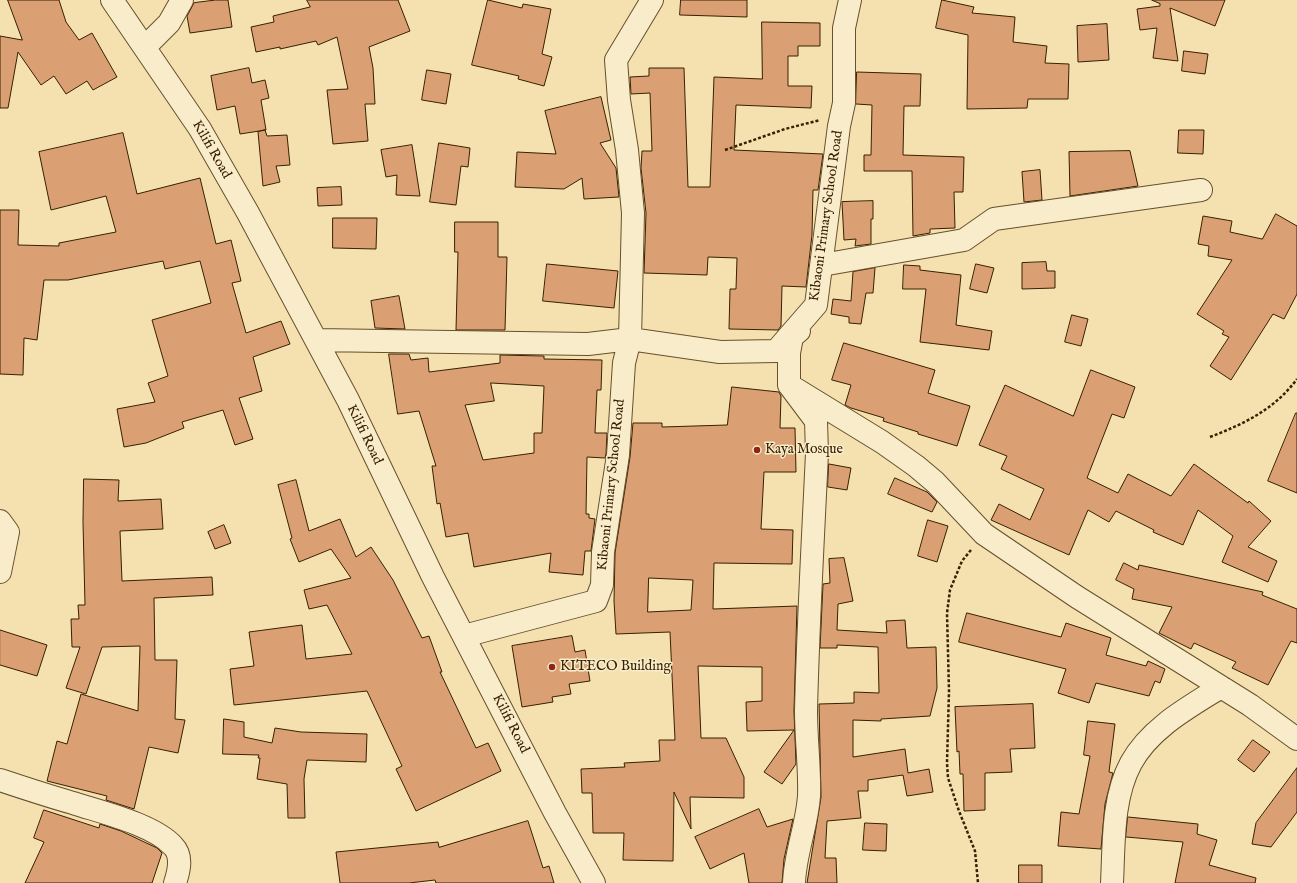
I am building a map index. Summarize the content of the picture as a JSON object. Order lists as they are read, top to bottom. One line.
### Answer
{"streets":{"street":["Kilifi Road","Kibaoni Primary School Road"]},"crossings":[["Kilifi Road","Kibaoni Primary School Road"]],"places":["Kaya Mosque","KITECO Building"]}
